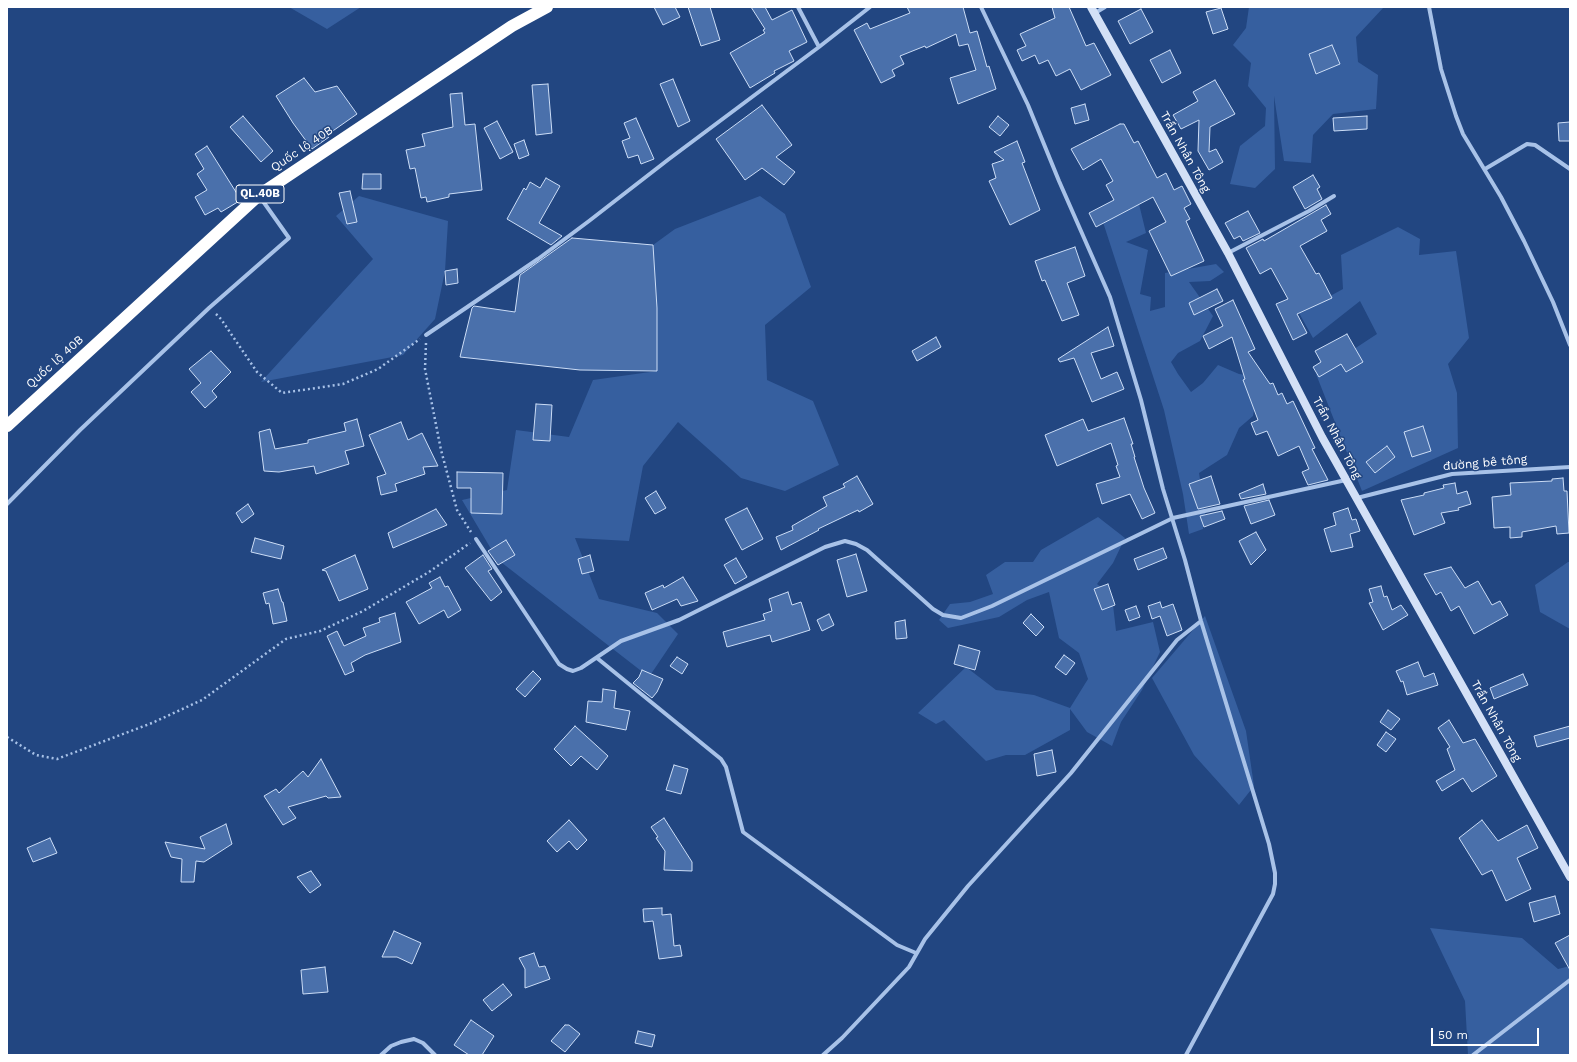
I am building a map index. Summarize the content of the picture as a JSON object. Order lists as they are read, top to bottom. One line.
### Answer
{"streets":{"highway":["Quốc lộ 40B","QL.40B"],"street":["Trần Nhân Tông","đường bê tông"]},"crossings":[["Trần Nhân Tông","đường bê tông"]],"scale_bar":"50 m"}
